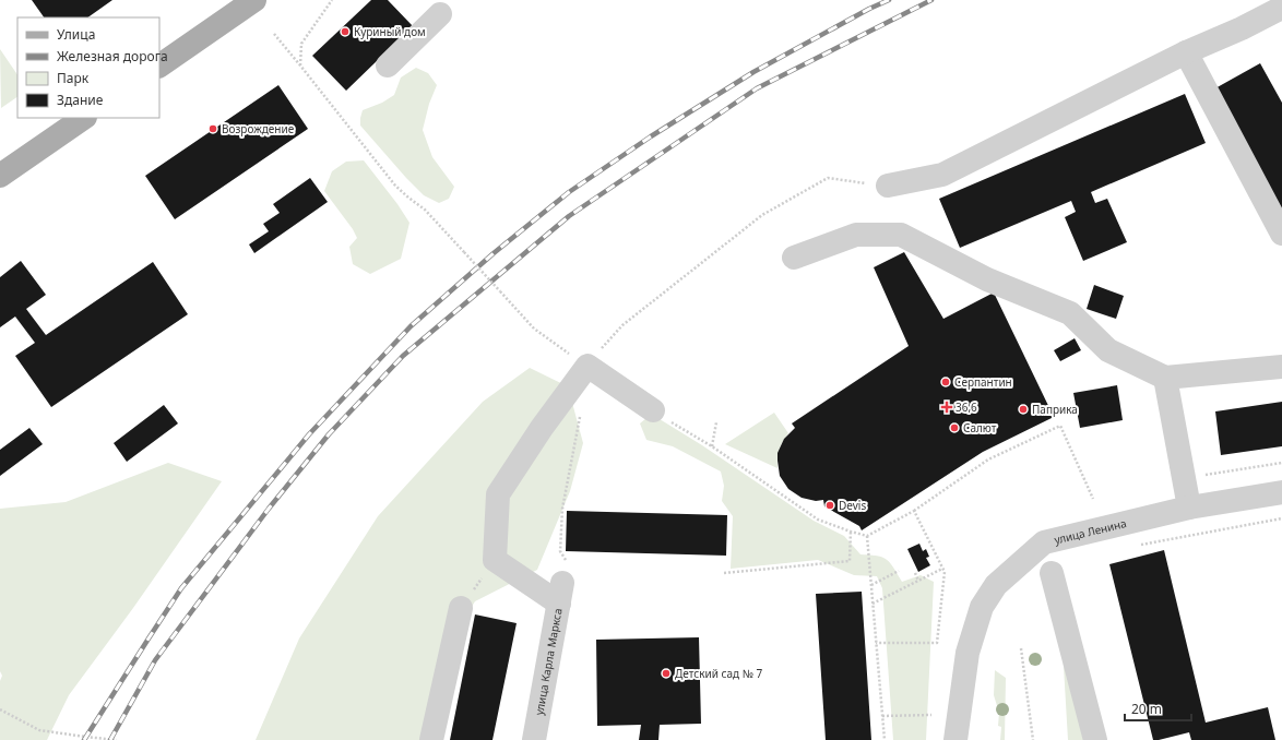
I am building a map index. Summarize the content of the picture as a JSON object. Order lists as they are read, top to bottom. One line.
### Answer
{"streets":{"street":["улица Ленина","улица Карла Маркса"]},"places":{"other":["Куриный дом","Возрождение","Серпантин","Паприка","Салют","Devis","Детский сад № 7"],"health":["36,6"]},"legend":["Улица","Железная дорога","Парк","Здание"],"scale_bar":"20 m"}
